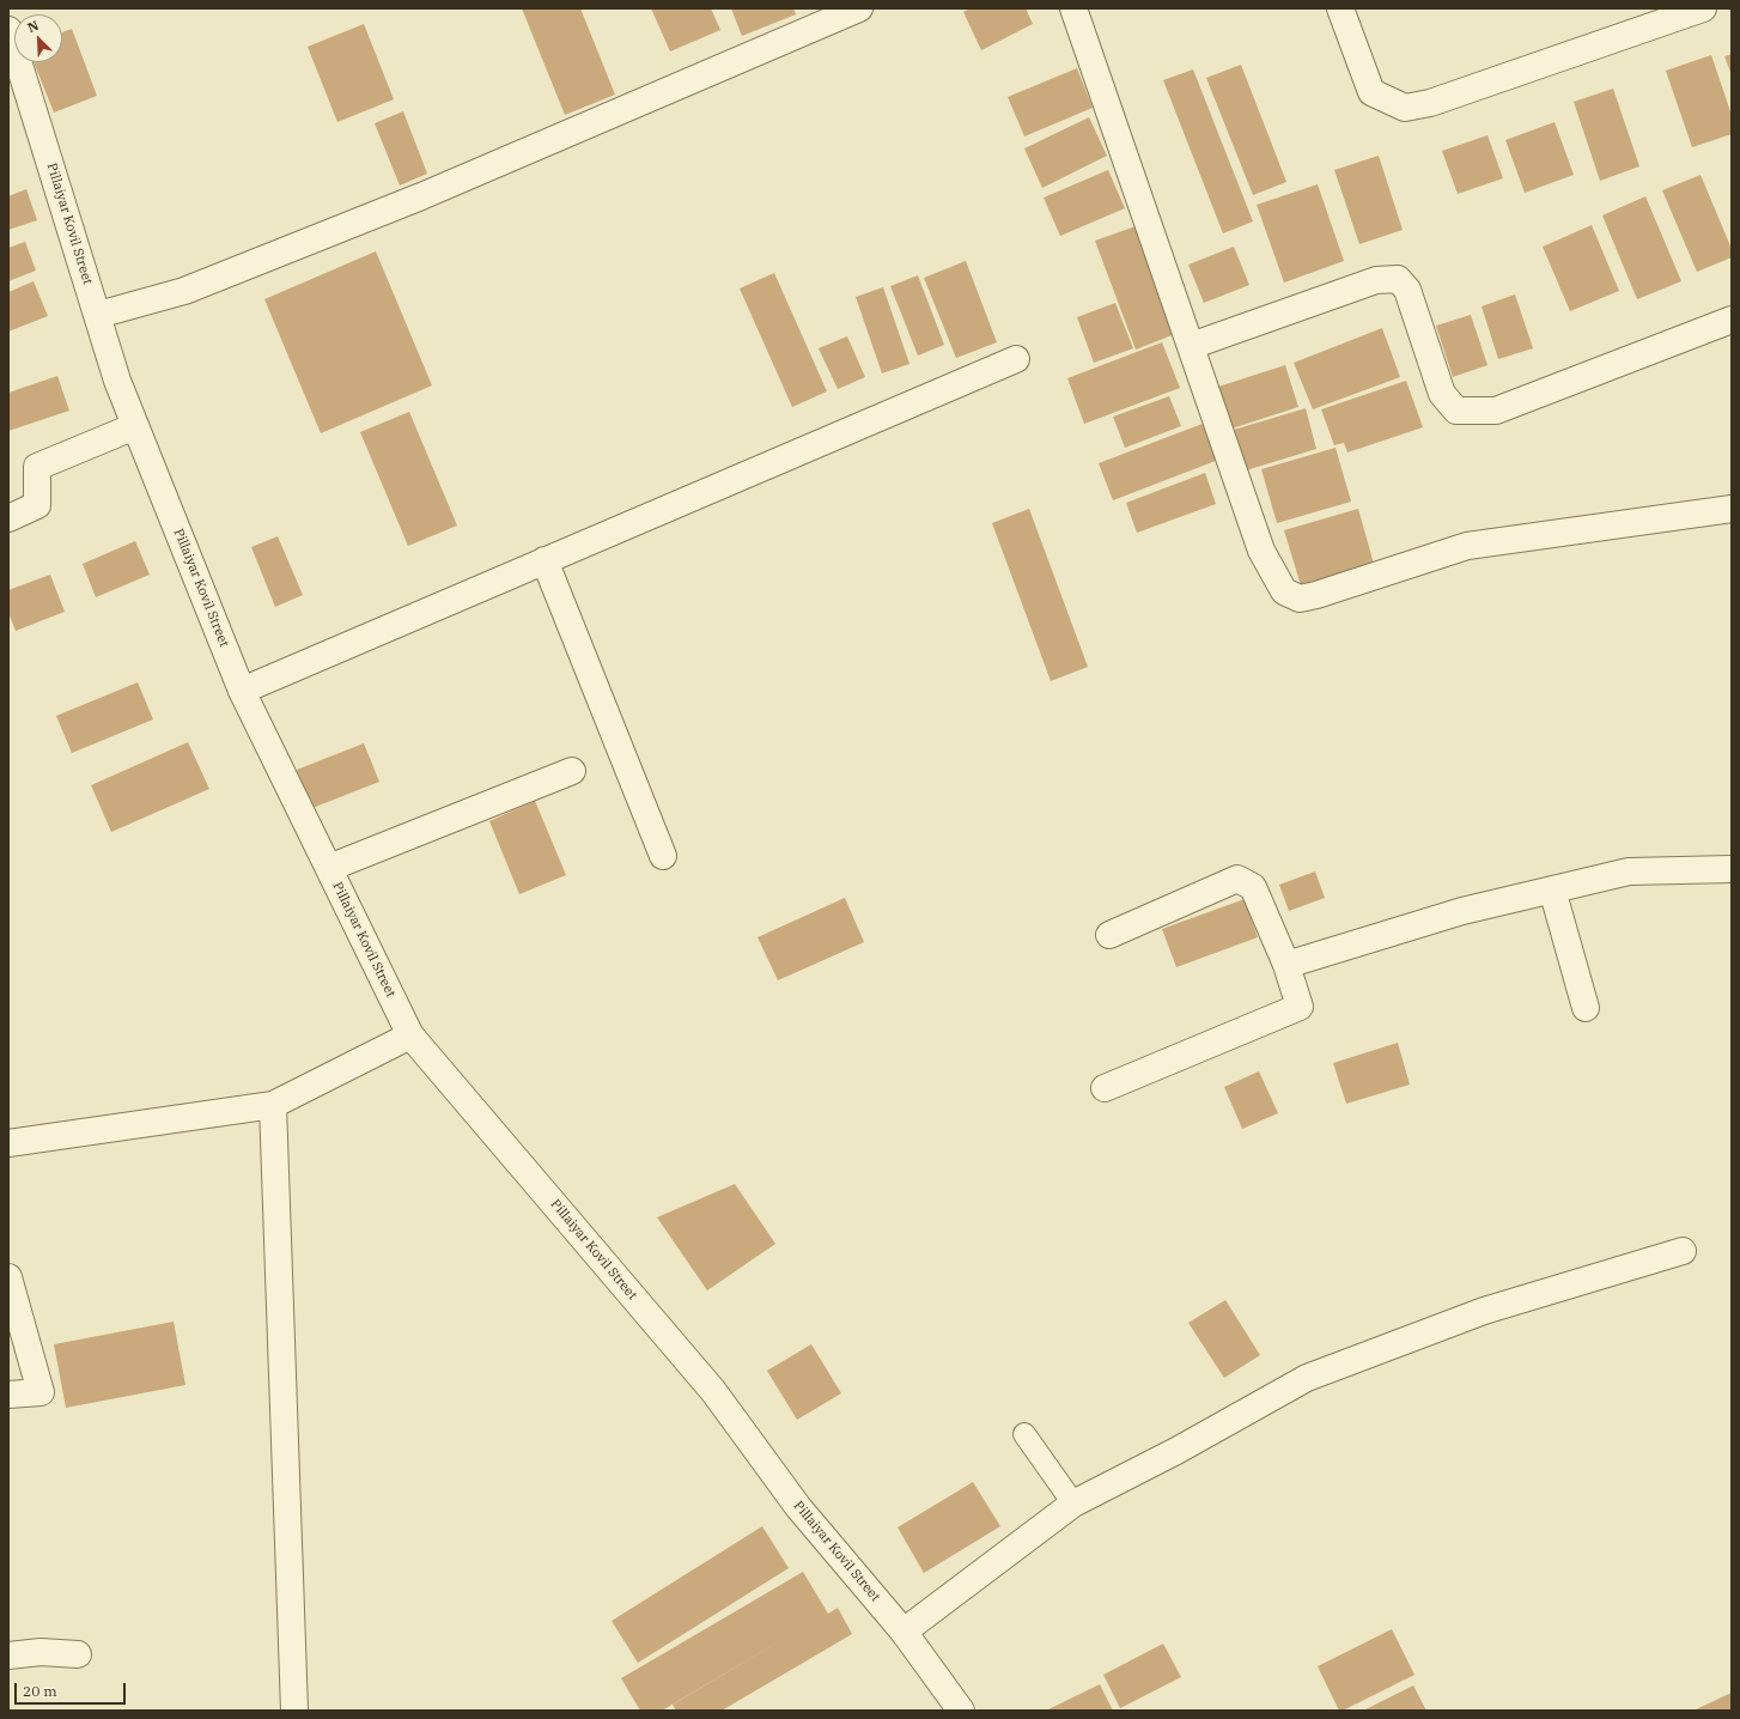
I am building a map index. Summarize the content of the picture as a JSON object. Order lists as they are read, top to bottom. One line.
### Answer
{"streets":{"street":["Pillaiyar Kovil Street"]},"scale_bar":"20 m","north":"top left"}
